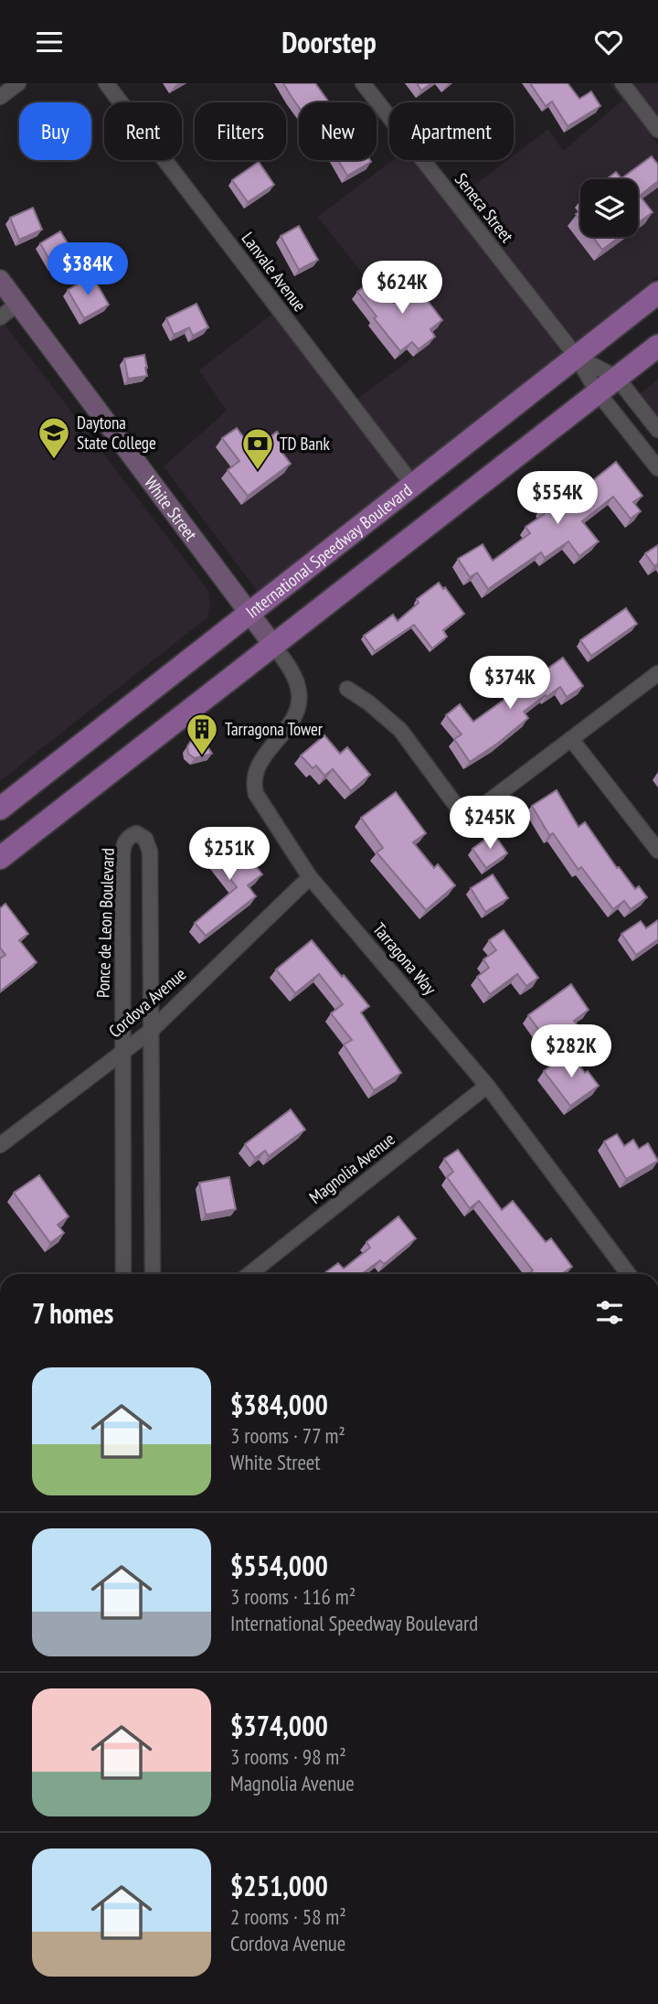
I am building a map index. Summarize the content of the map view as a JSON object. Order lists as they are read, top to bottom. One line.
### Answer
{"streets":{"main road":["International Speedway Boulevard"],"street":["Seneca Street","Lanvale Avenue","White Street","Ponce de Leon Boulevard","Tarragona Way","Cordova Avenue","Magnolia Avenue"]},"crossings":[["Seneca Street","International Speedway Boulevard"],["Lanvale Avenue","International Speedway Boulevard"],["White Street","International Speedway Boulevard"],["White Street","Tarragona Way"],["Ponce de Leon Boulevard","Cordova Avenue"],["Tarragona Way","Cordova Avenue"],["Tarragona Way","Magnolia Avenue"]],"places":{"school or university":["Daytona State College"],"bank":["TD Bank"],"building":["Tarragona Tower"]},"page":{"header":"Doorstep","chip":["Buy","Rent","Filters","New","Apartment"],"price":["$384K","$624K","$554K","$374K","$245K","$251K","$282K"],"heading":"7 homes","list":[{"name":"$384,000","note":"3 rooms · 77 m² · White Street"},{"name":"$554,000","note":"3 rooms · 116 m² · International Speedway Boulevard"},{"name":"$374,000","note":"3 rooms · 98 m² · Magnolia Avenue"},{"name":"$251,000","note":"2 rooms · 58 m² · Cordova Avenue"}]}}
